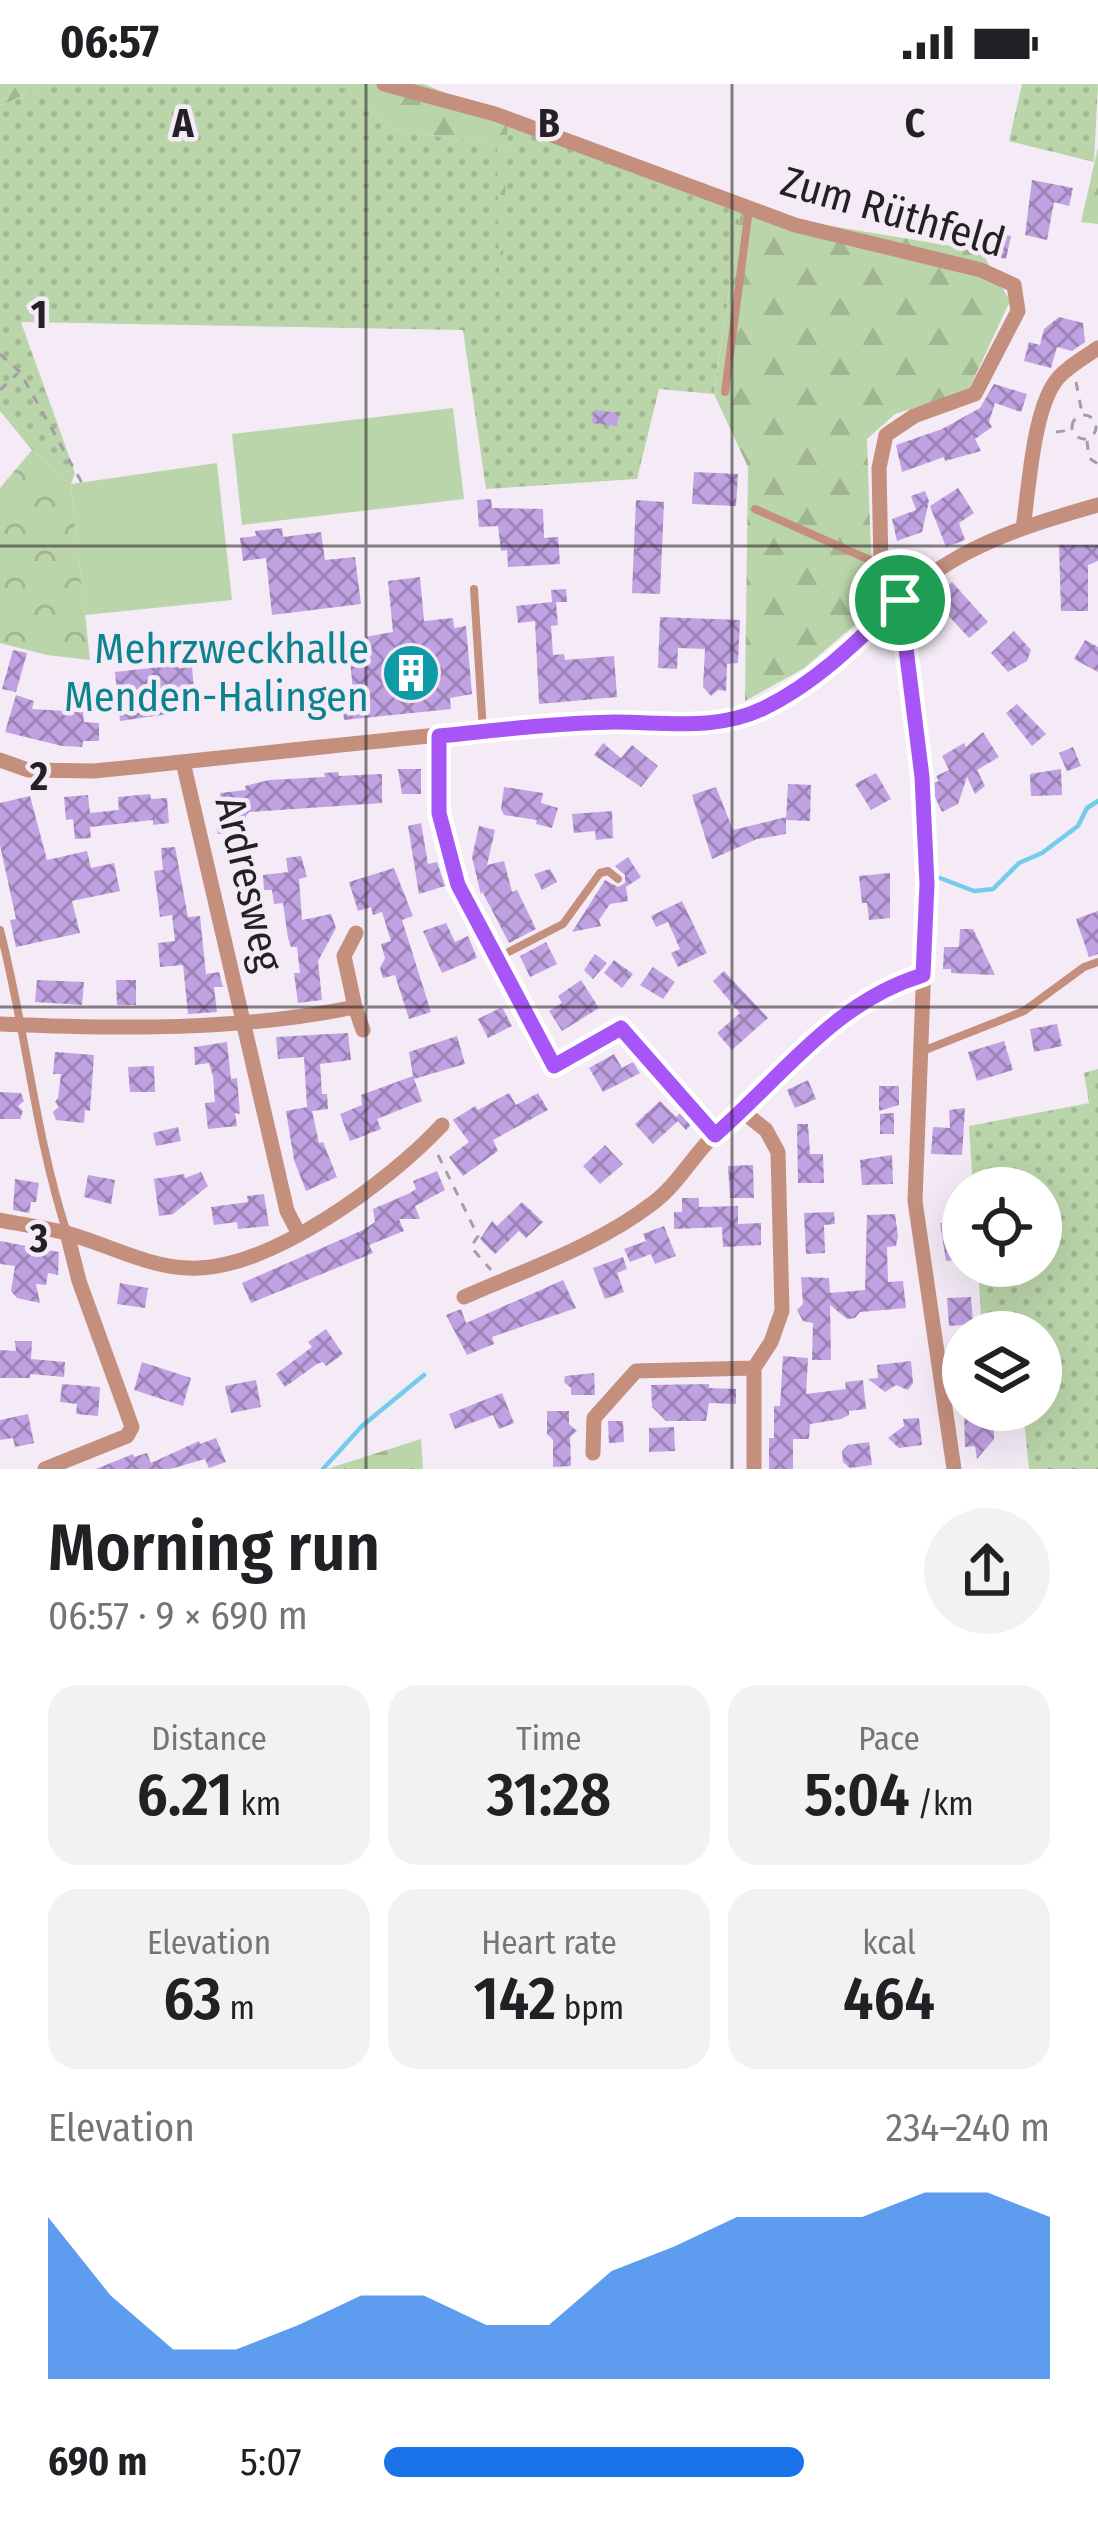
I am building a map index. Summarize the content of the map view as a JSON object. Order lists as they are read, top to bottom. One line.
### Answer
{"streets":{"street":["Zum Rüthfeld","Ardresweg"]},"places":{"building":["Mehrzweckhalle Menden-Halingen"]},"page":{"status":"06:57","heading":["Morning run","06:57 · 9 × 690 m"],"stats":[["Distance","6.21 km"],["Time","31:28"],["Pace","5:04 /km"],["Elevation","63 m"],["Heart rate","142 bpm"],["kcal","464"]],"chart":["Elevation","234–240 m"],"list":[{"name":"690 m","note":"5:07"}]},"grid":{"columns":["A","B","C"],"rows":["1","2","3"]}}
